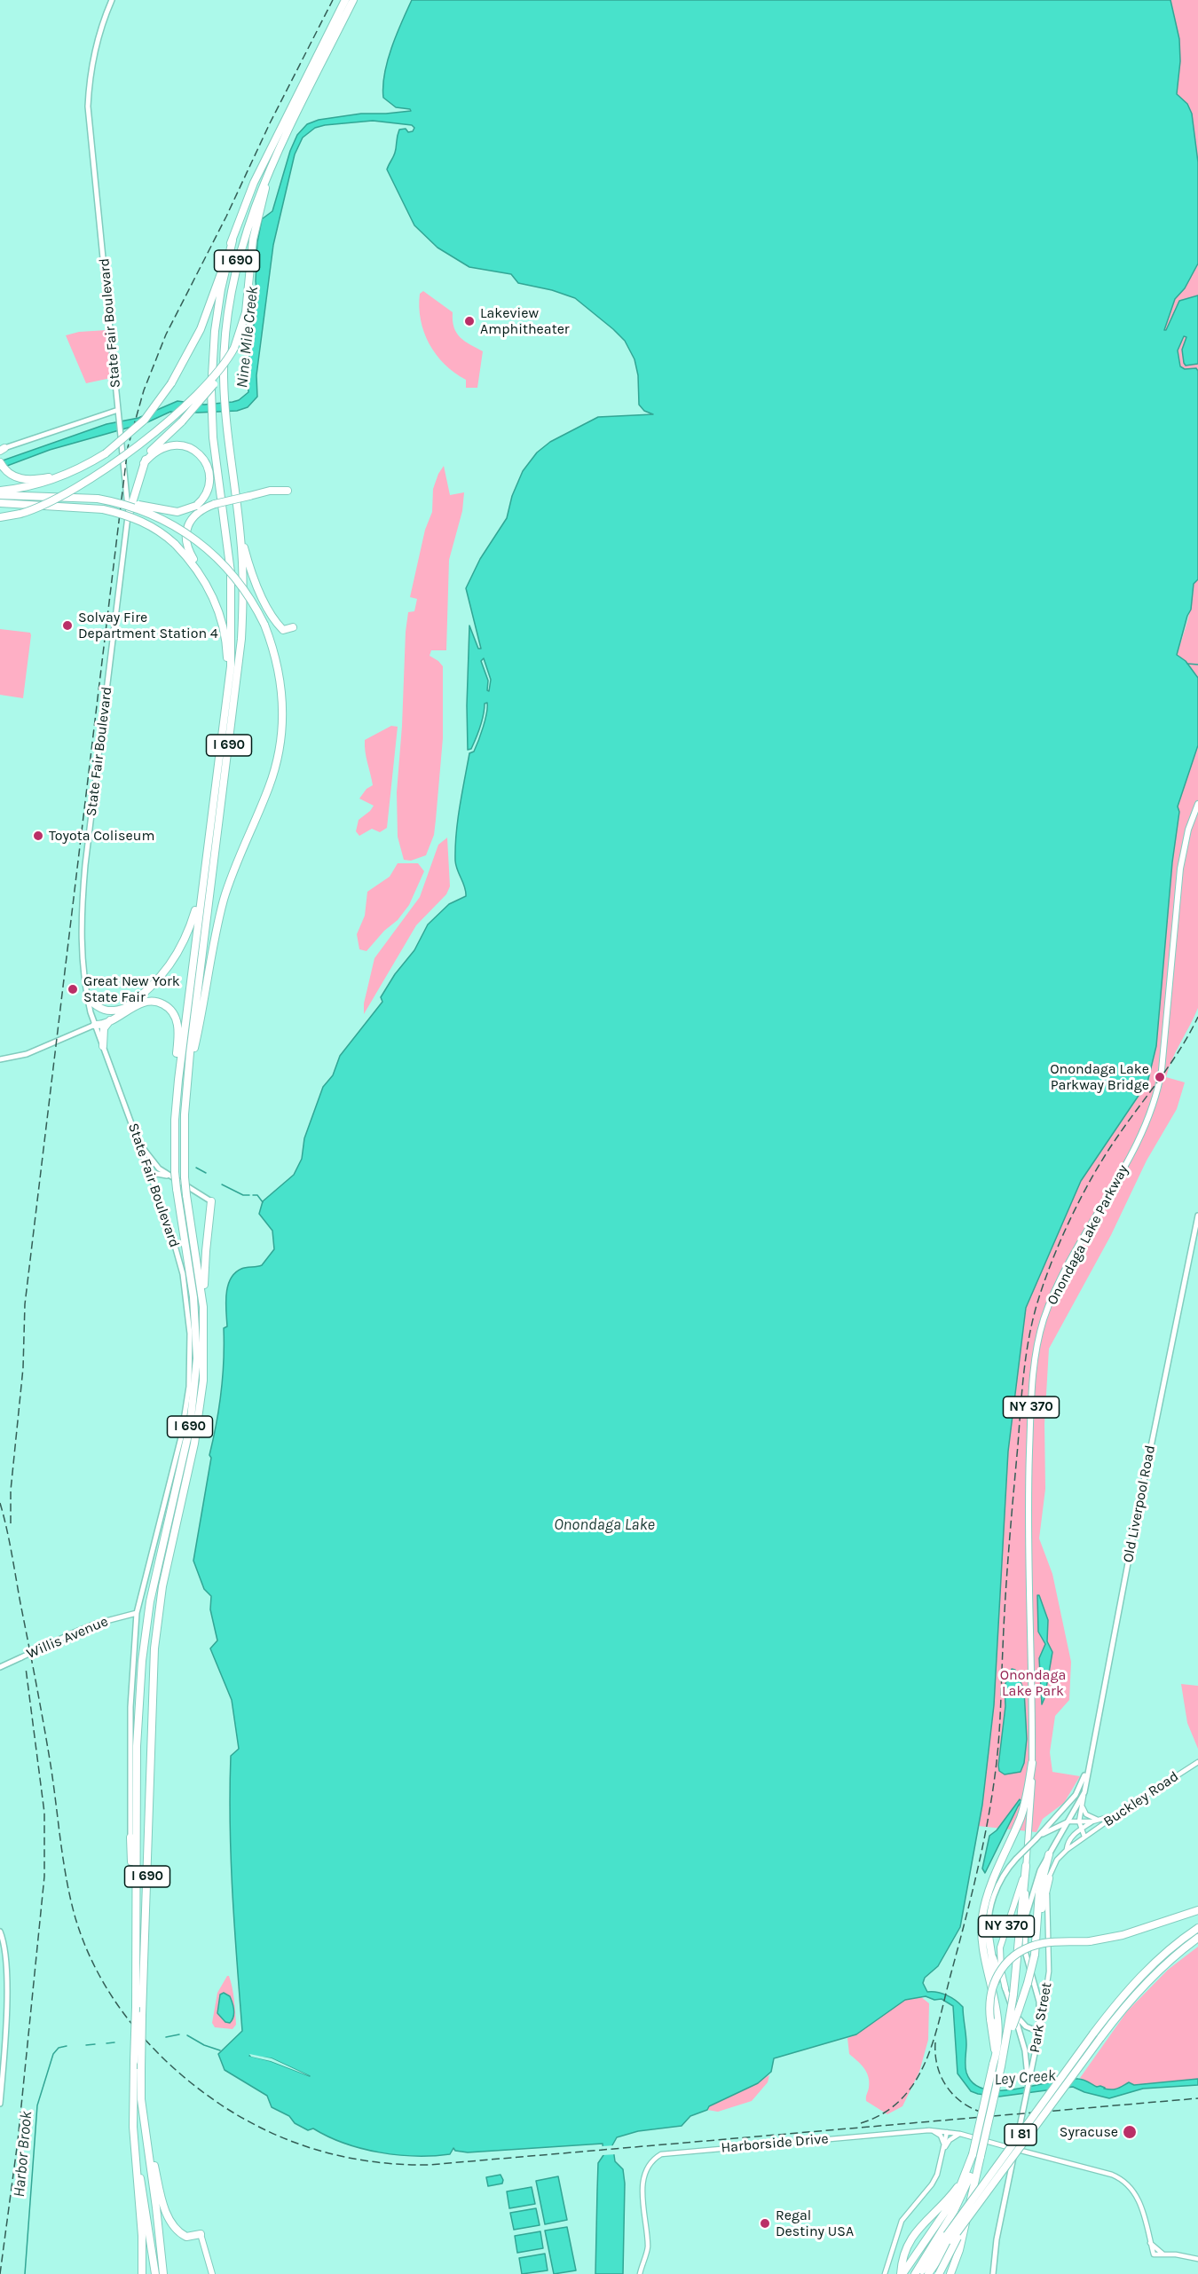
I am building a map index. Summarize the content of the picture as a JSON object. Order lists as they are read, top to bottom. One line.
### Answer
{"streets":{"highway":["I 690","I 81"],"main road":["State Fair Boulevard","Onondaga Lake Parkway","NY 370","Old Liverpool Road","Willis Avenue","Park Street"],"street":["Buckley Road","Harborside Drive"]},"crossings":[["State Fair Boulevard","Willis Avenue"],["Onondaga Lake Parkway","NY 370"],["NY 370","Old Liverpool Road"],["NY 370","Park Street"],["Old Liverpool Road","Buckley Road"],["Old Liverpool Road","Park Street"],["Buckley Road","Park Street"],["Park Street","Harborside Drive"]],"water":["Nine Mile Creek","Onondaga Lake","Ley Creek","Harbor Brook"],"parks":["Onondaga Lake Park"],"places":["Lakeview Amphitheater","Solvay Fire Department Station 4","Toyota Coliseum","Great New York State Fair","Onondaga Lake Parkway Bridge","Syracuse","Regal Destiny USA"]}
